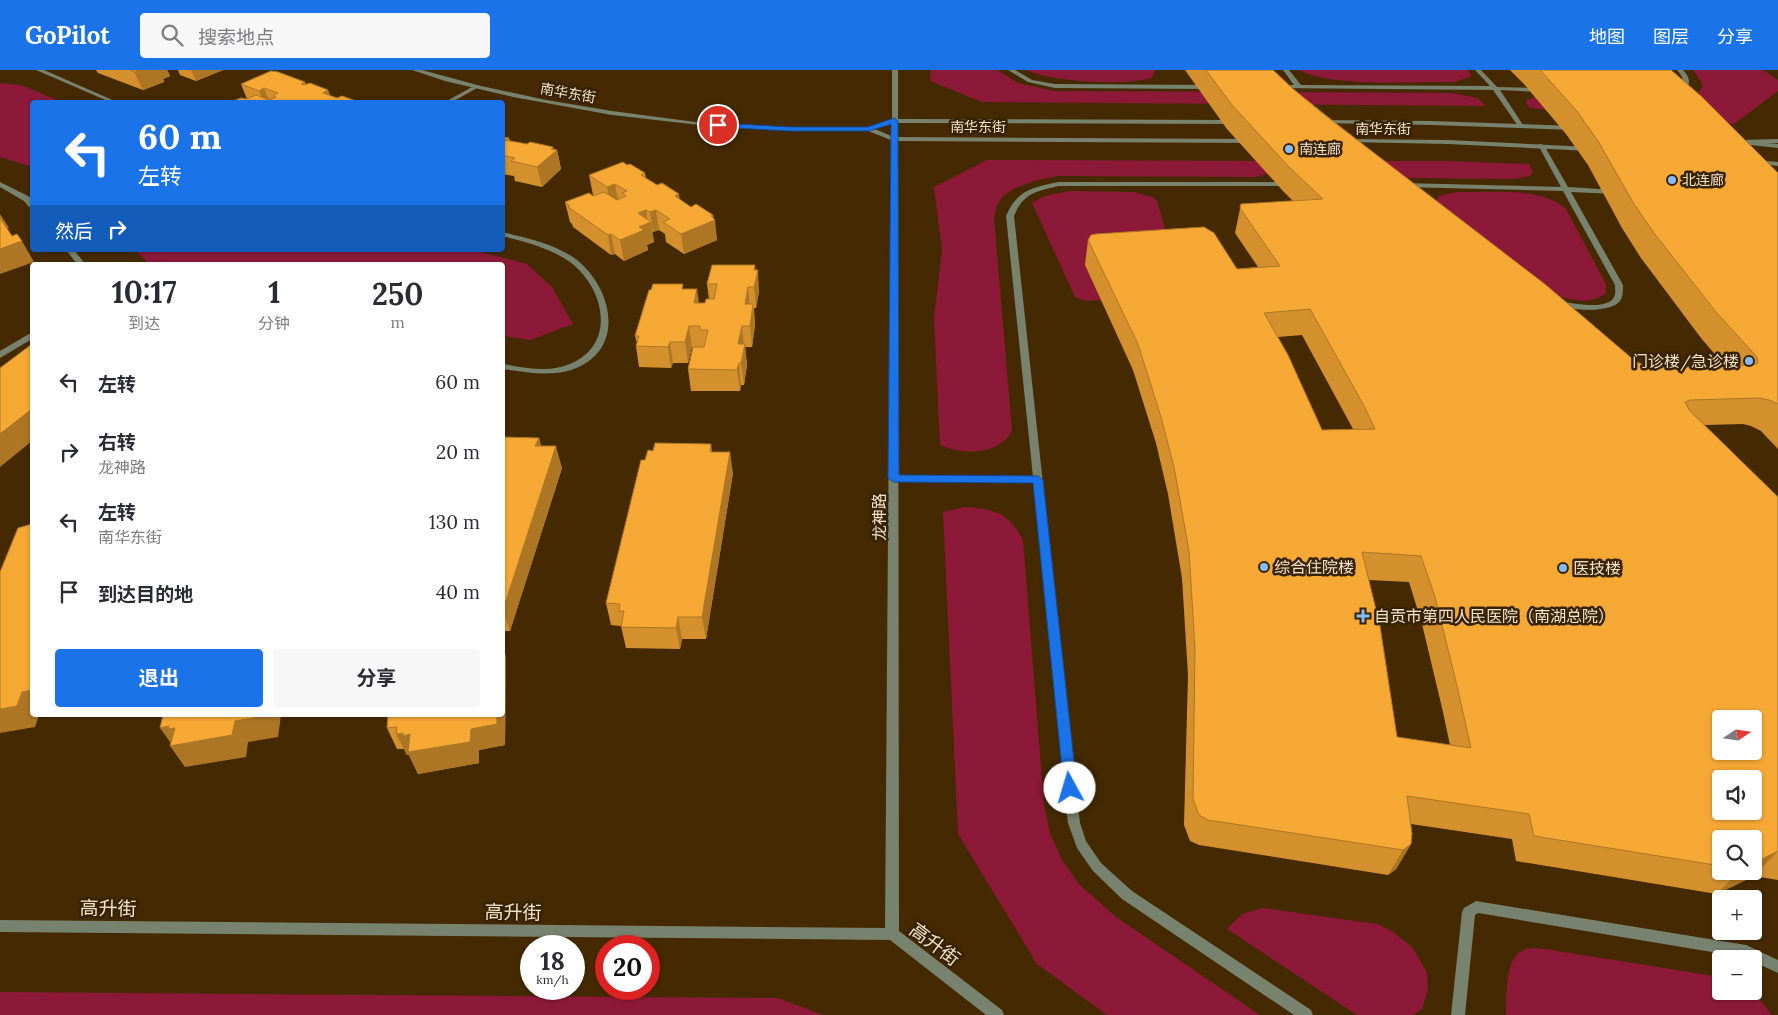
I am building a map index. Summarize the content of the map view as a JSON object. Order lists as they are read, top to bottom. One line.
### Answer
{"streets":{"street":["南华东街","龙神路","高升街"]},"crossings":[["南华东街","龙神路"],["龙神路","高升街"]],"places":{"other":["南连廊","北连廊","门诊楼/急诊楼","综合住院楼","医技楼"],"health":["自贡市第四人民医院（南湖总院）"]},"north":"right","page":{"header":"GoPilot","search":"搜索地点","nav":["地图","图层","分享"],"turn":["60 m","左转"],"then":"然后","eta":["10:17","到达","1","分钟","250","m"],"list":[{"name":"左转","value":"60 m"},{"name":"右转","note":"龙神路","value":"20 m"},{"name":"左转","note":"南华东街","value":"130 m"},{"name":"到达目的地","value":"40 m"}],"buttons":["退出","分享"],"map_buttons":["+","−"],"speed":"18 km/h","limit":"20"}}
